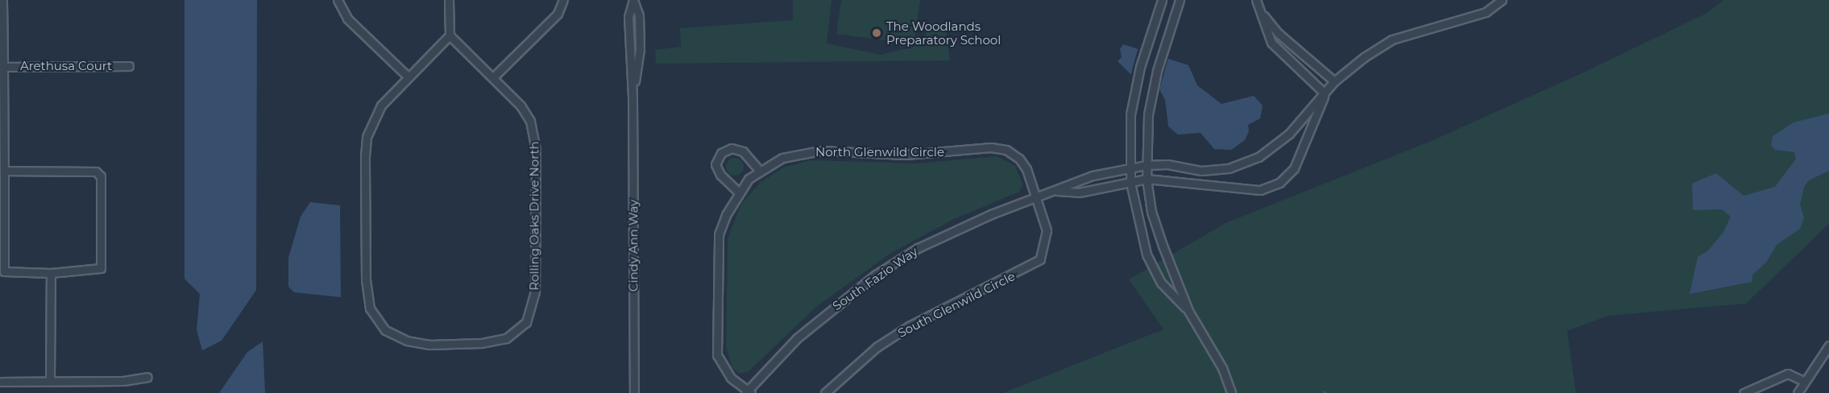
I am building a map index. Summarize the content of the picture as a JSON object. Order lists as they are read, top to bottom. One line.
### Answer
{"streets":{"street":["Arethusa Court","North Glenwild Circle","Rolling Oaks Drive North","Cindy Ann Way","South Fazio Way","South Glenwild Circle"]},"crossings":[["North Glenwild Circle","South Fazio Way"],["North Glenwild Circle","South Glenwild Circle"],["South Fazio Way","South Glenwild Circle"]],"places":["The Woodlands Preparatory School"]}
